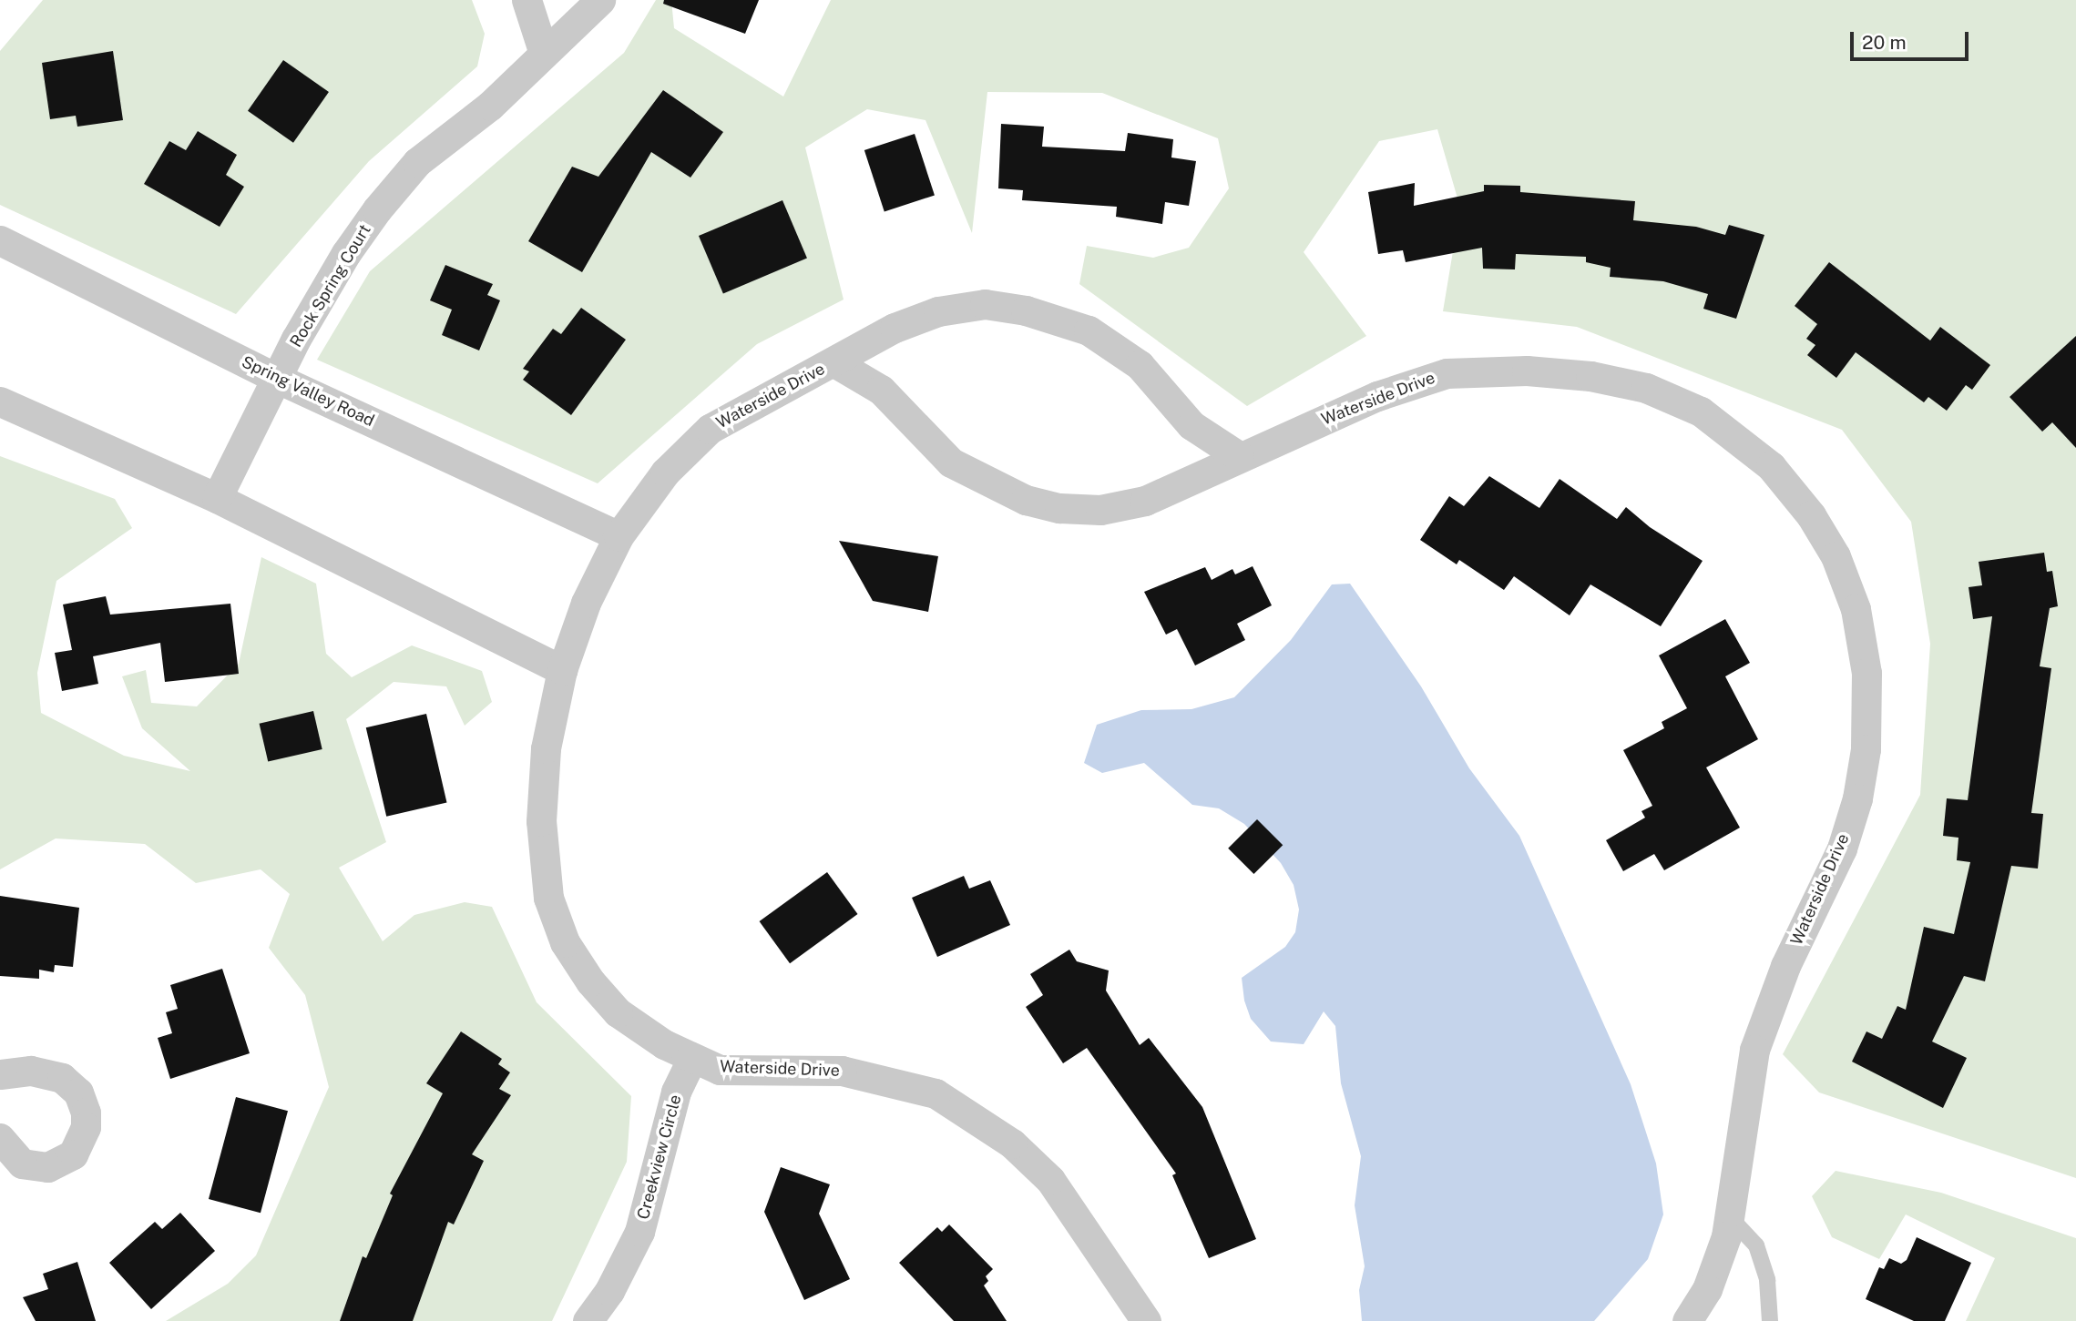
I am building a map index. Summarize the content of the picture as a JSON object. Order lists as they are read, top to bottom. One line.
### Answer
{"streets":{"street":["Rock Spring Court","Spring Valley Road","Waterside Drive","Creekview Circle"]},"crossings":[["Rock Spring Court","Spring Valley Road"],["Spring Valley Road","Waterside Drive"],["Waterside Drive","Creekview Circle"]],"scale_bar":"20 m"}
